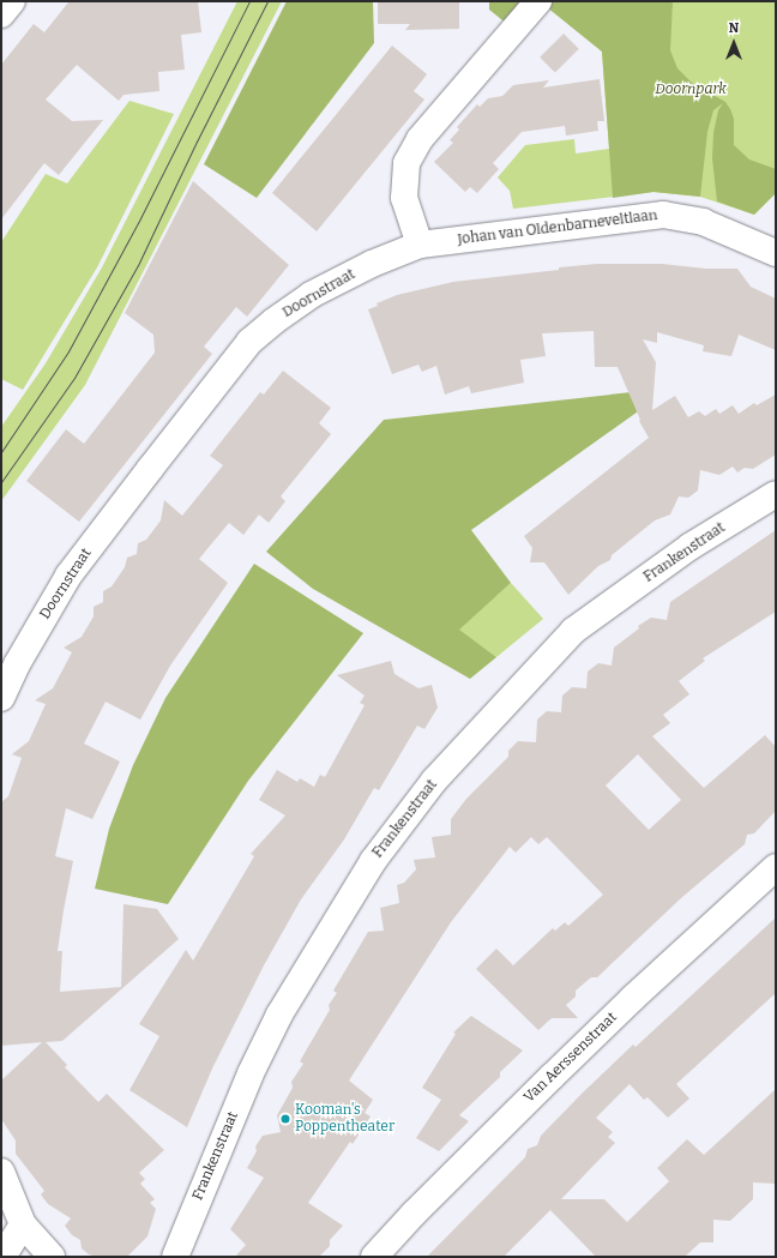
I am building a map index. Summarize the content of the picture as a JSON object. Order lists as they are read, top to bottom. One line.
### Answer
{"streets":{"street":["Johan van Oldenbarneveltlaan","Doornstraat","Frankenstraat","Van Aerssenstraat"]},"crossings":[["Johan van Oldenbarneveltlaan","Doornstraat"]],"parks":["Doornpark"],"places":["Kooman's Poppentheater"],"north":"top"}
